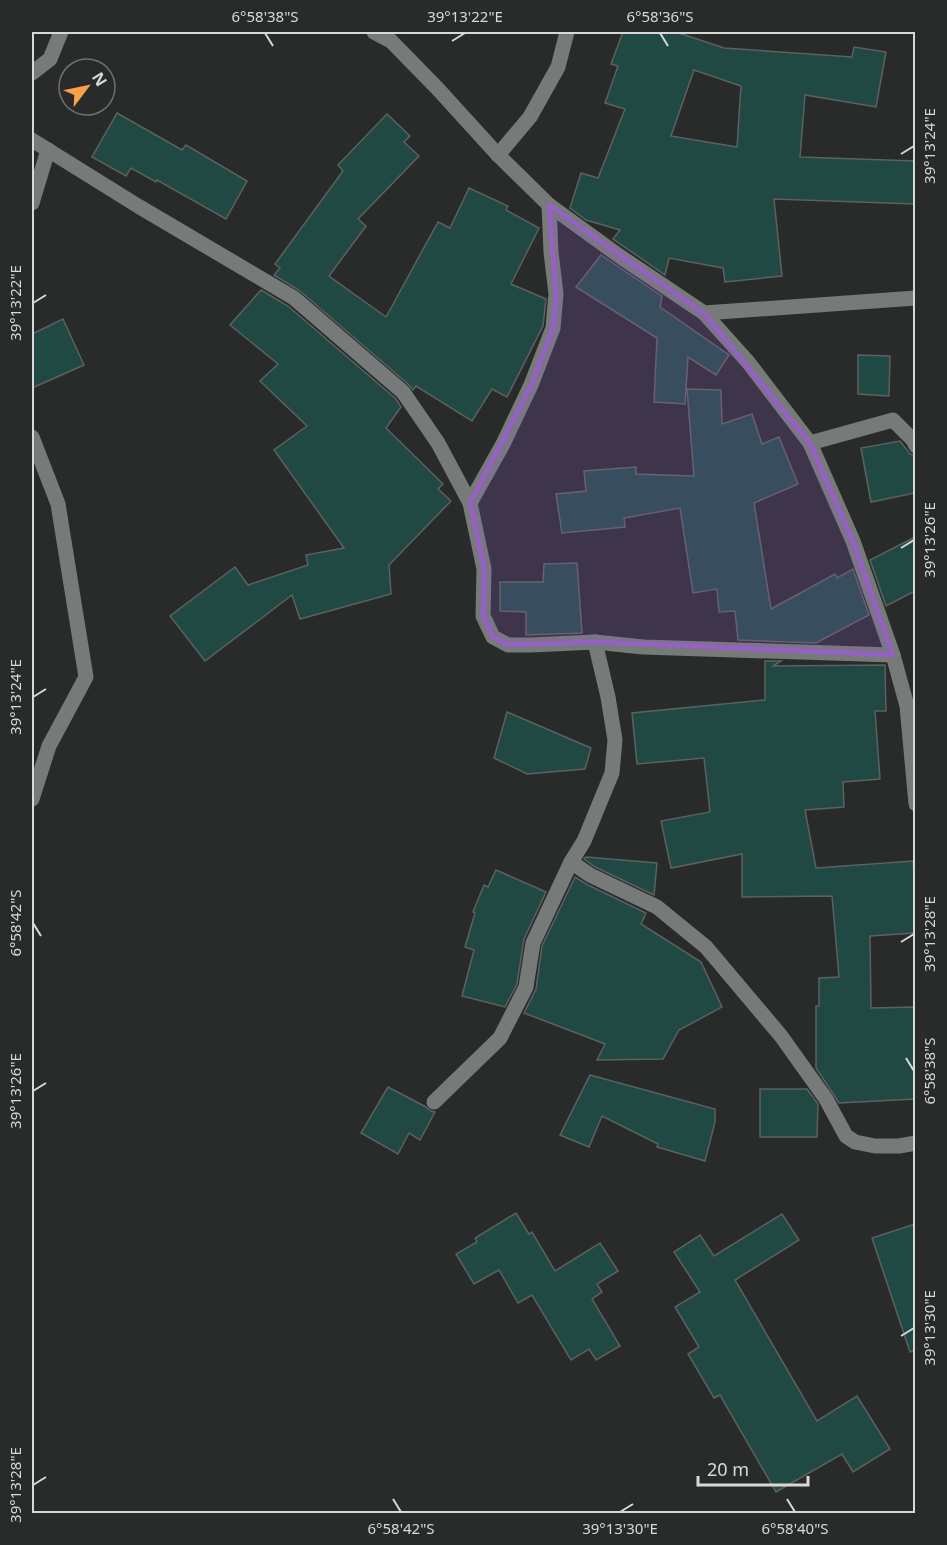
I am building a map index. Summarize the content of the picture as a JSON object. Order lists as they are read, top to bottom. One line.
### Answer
{"scale_bar":"20 m","north":"top right","coordinates":["6°58'38\"S","39°13'22\"E","6°58'36\"S","39°13'24\"E","39°13'26\"E","6°58'42\"S","39°13'28\"E","39°13'30\"E","6°58'40\"S"]}
